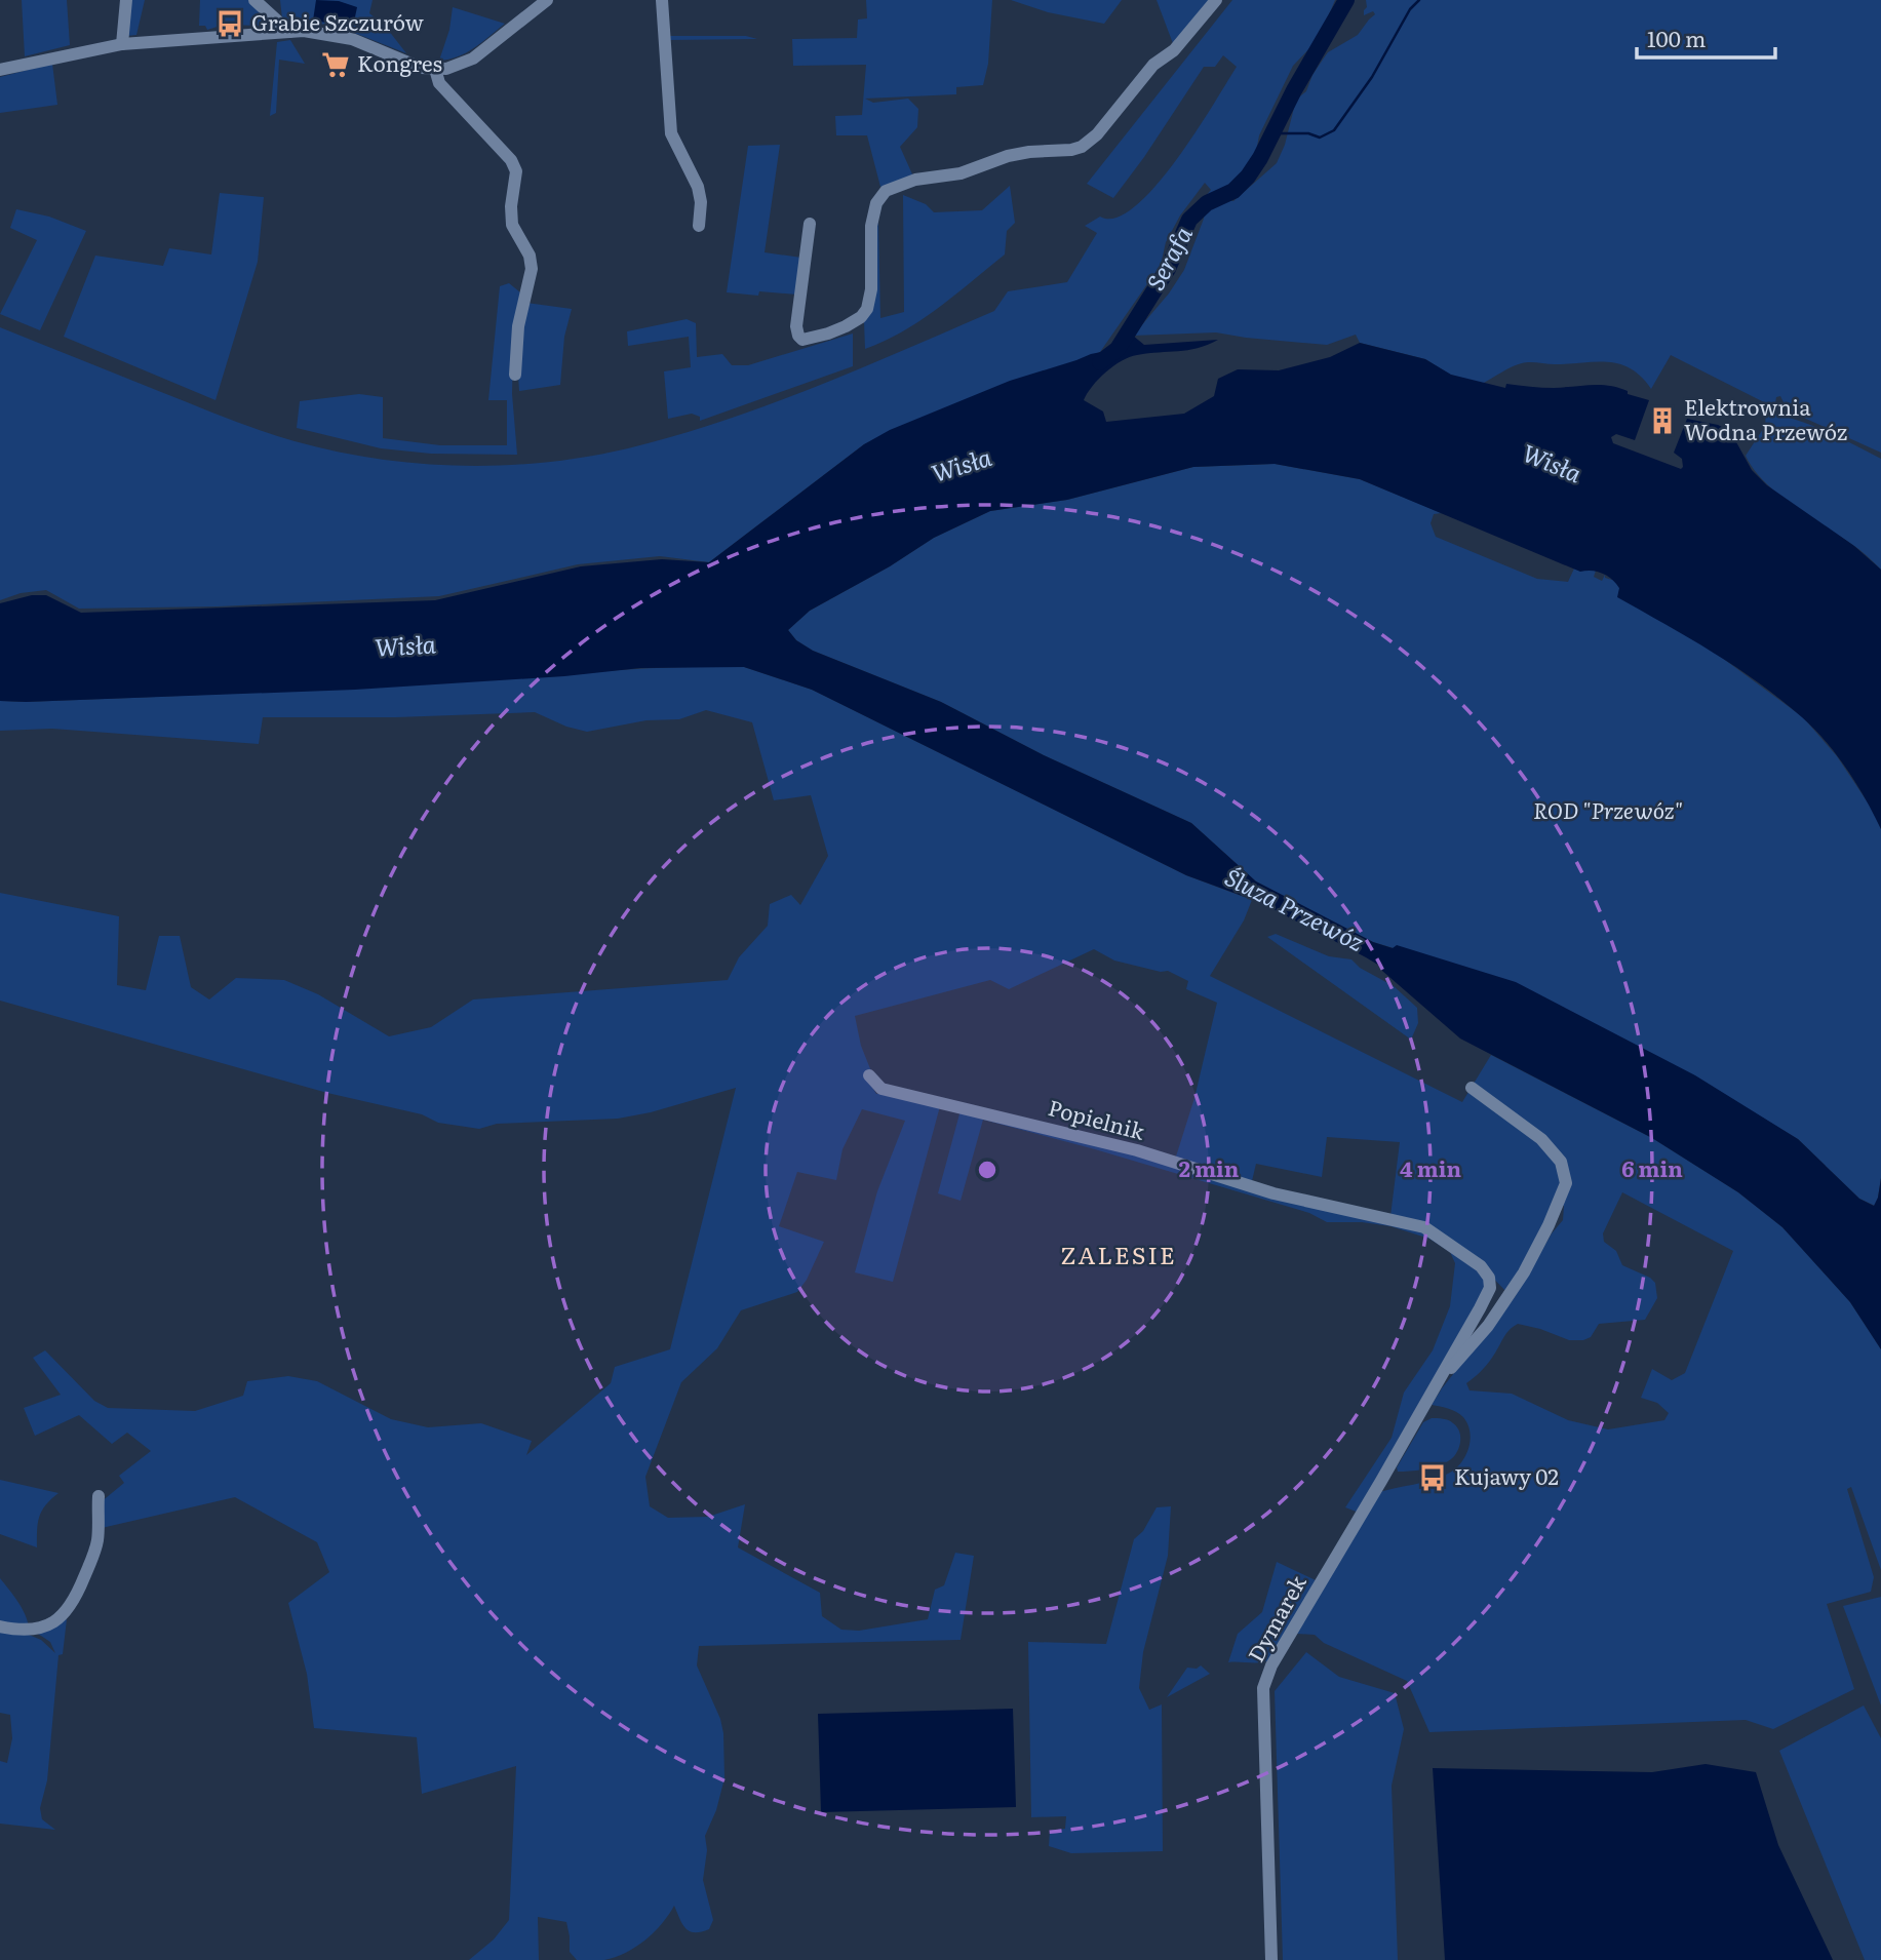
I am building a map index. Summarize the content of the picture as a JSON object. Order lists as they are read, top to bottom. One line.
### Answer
{"streets":{"street":["Popielnik","Dymarek"]},"crossings":[["Popielnik","Dymarek"]],"districts":["ZALESIE"],"water":["Serafa","Wisła","Śluza Przewóz"],"parks":["ROD \"Przewóz\""],"places":{"bus stop":["Grabie Szczurów","Kujawy 02"],"supermarket":["Kongres"],"building":["Elektrownia Wodna Przewóz"]},"scale_bar":"100 m","rings":["2 min","4 min","6 min"]}
